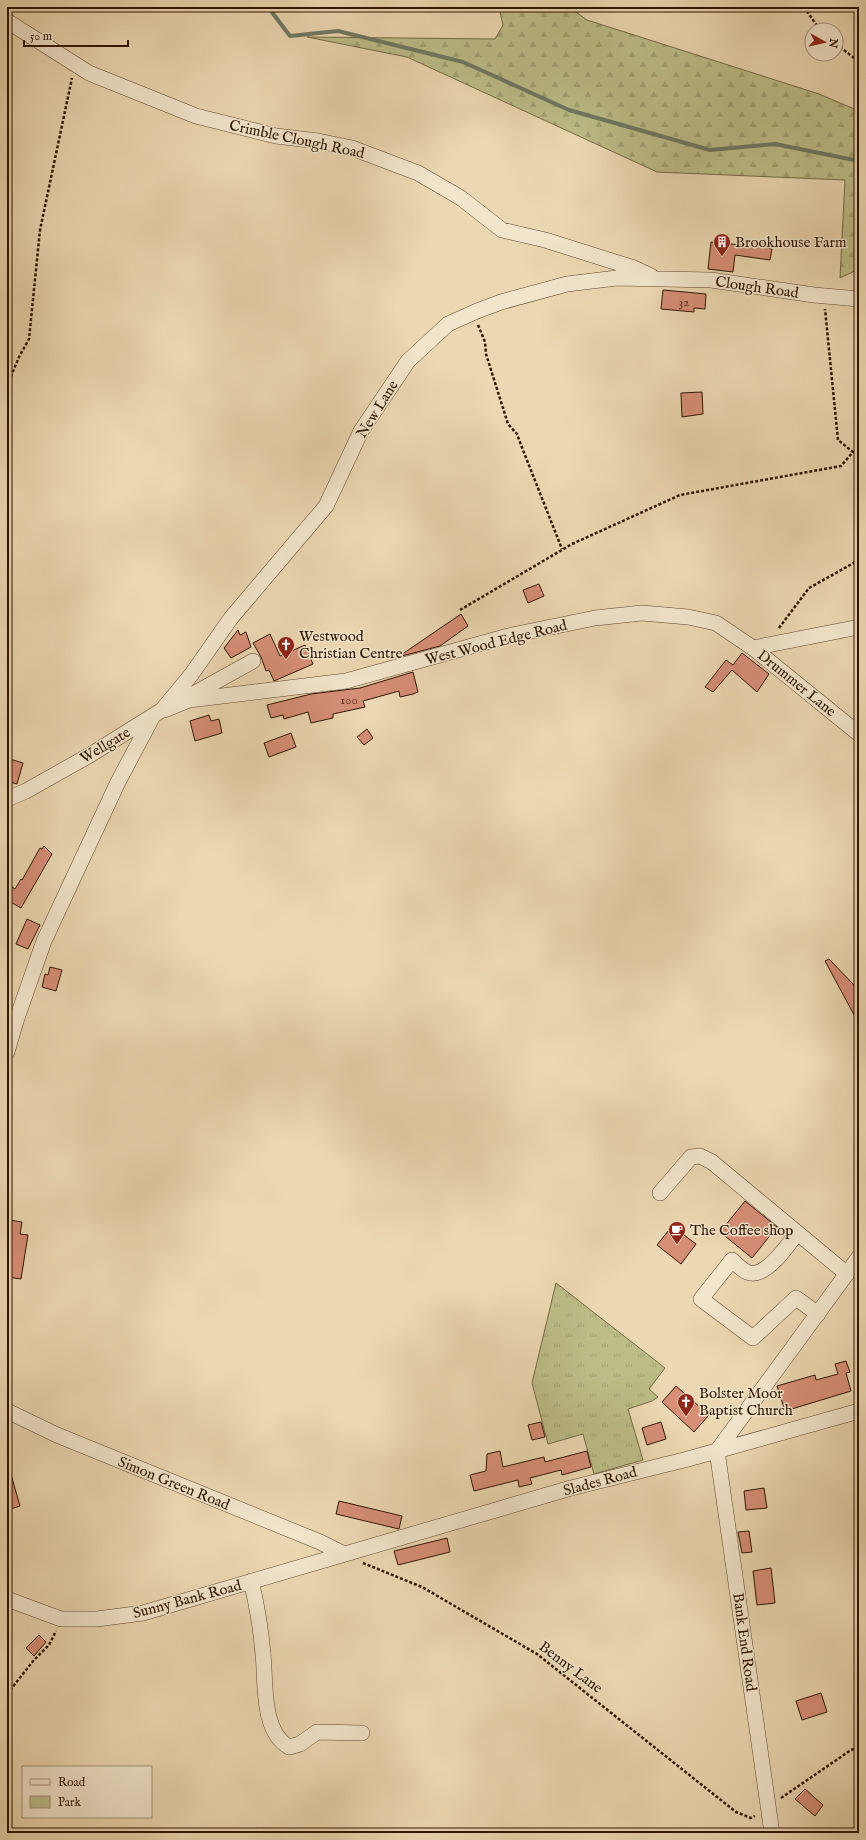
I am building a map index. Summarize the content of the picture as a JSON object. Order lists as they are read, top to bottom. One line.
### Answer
{"streets":{"street":["Crimble Clough Road","Clough Road","New Lane","West Wood Edge Road","Drummer Lane","Wellgate","Slades Road","Simon Green Road","Sunny Bank Road","Bank End Road"],"path":["Benny Lane"]},"crossings":[["Crimble Clough Road","Clough Road"],["Crimble Clough Road","New Lane"],["Clough Road","New Lane"],["New Lane","Wellgate"],["West Wood Edge Road","Drummer Lane"],["West Wood Edge Road","Wellgate"],["Slades Road","Simon Green Road"],["Slades Road","Sunny Bank Road"],["Slades Road","Bank End Road"],["Slades Road","Benny Lane"],["Simon Green Road","Sunny Bank Road"],["Simon Green Road","Benny Lane"],["Sunny Bank Road","Benny Lane"],["Bank End Road","Benny Lane"]],"places":{"building":["Brookhouse Farm"],"church":["Westwood Christian Centre","Bolster Moor Baptist Church"],"cafe":["The Coffee shop"]},"house_numbers":["32","100"],"legend":["Road","Park"],"scale_bar":"50 m","north":"right"}
